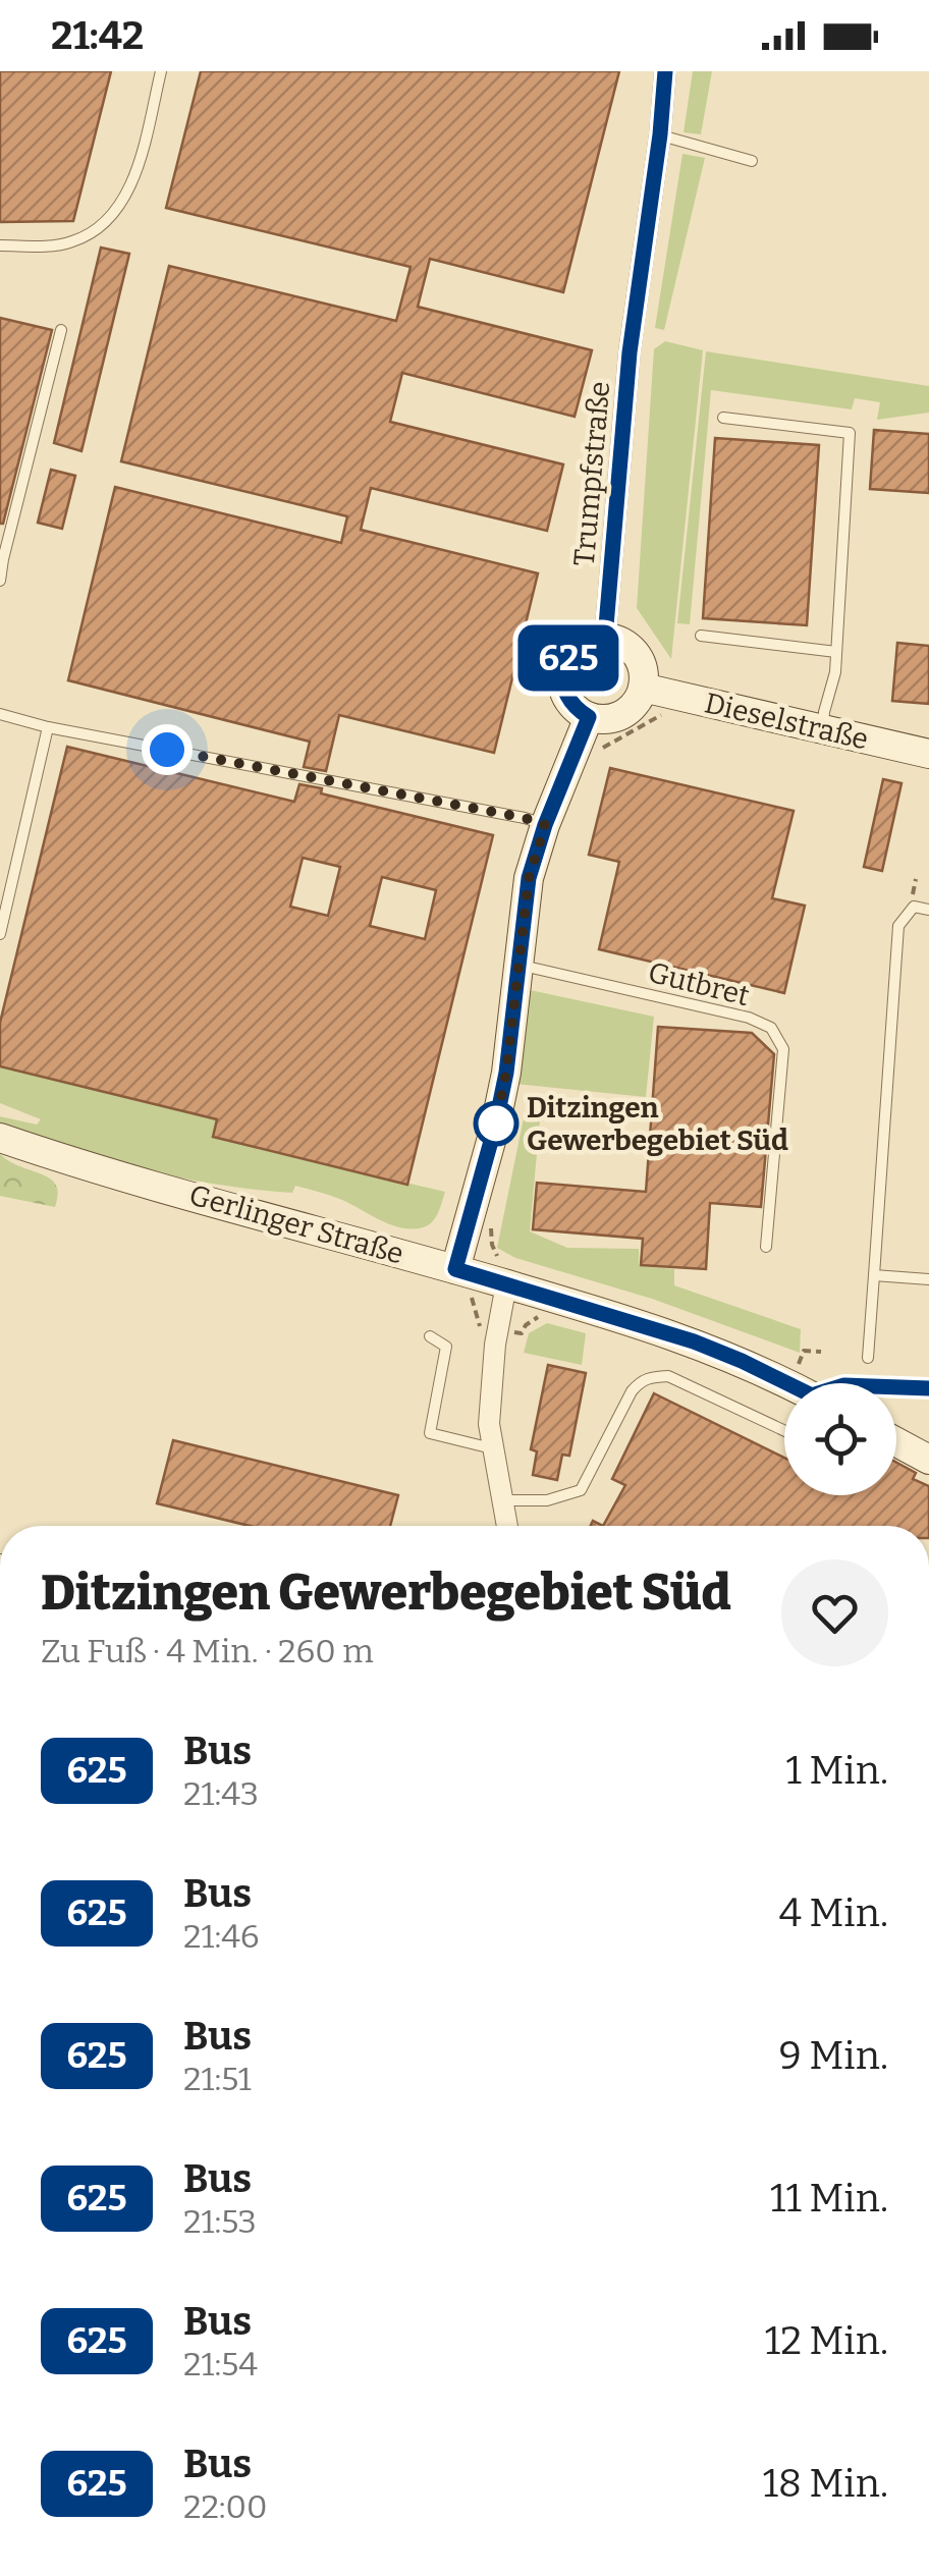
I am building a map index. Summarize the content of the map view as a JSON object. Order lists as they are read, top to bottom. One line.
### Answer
{"streets":{"street":["Trumpfstraße","Dieselstraße","Gerlinger Straße"],"lane":["Gutbret"]},"crossings":[["Trumpfstraße","Dieselstraße"]],"places":["Ditzingen Gewerbegebiet Süd"],"lines":["bus line 625"],"page":{"status":"21:42","on_map":"625","heading":["Ditzingen Gewerbegebiet Süd","Zu Fuß · 4 Min. · 260 m"],"list":[{"mark":"625","name":"Bus","note":"21:43","value":"1 Min."},{"mark":"625","name":"Bus","note":"21:46","value":"4 Min."},{"mark":"625","name":"Bus","note":"21:51","value":"9 Min."},{"mark":"625","name":"Bus","note":"21:53","value":"11 Min."},{"mark":"625","name":"Bus","note":"21:54","value":"12 Min."},{"mark":"625","name":"Bus","note":"22:00","value":"18 Min."}]}}
